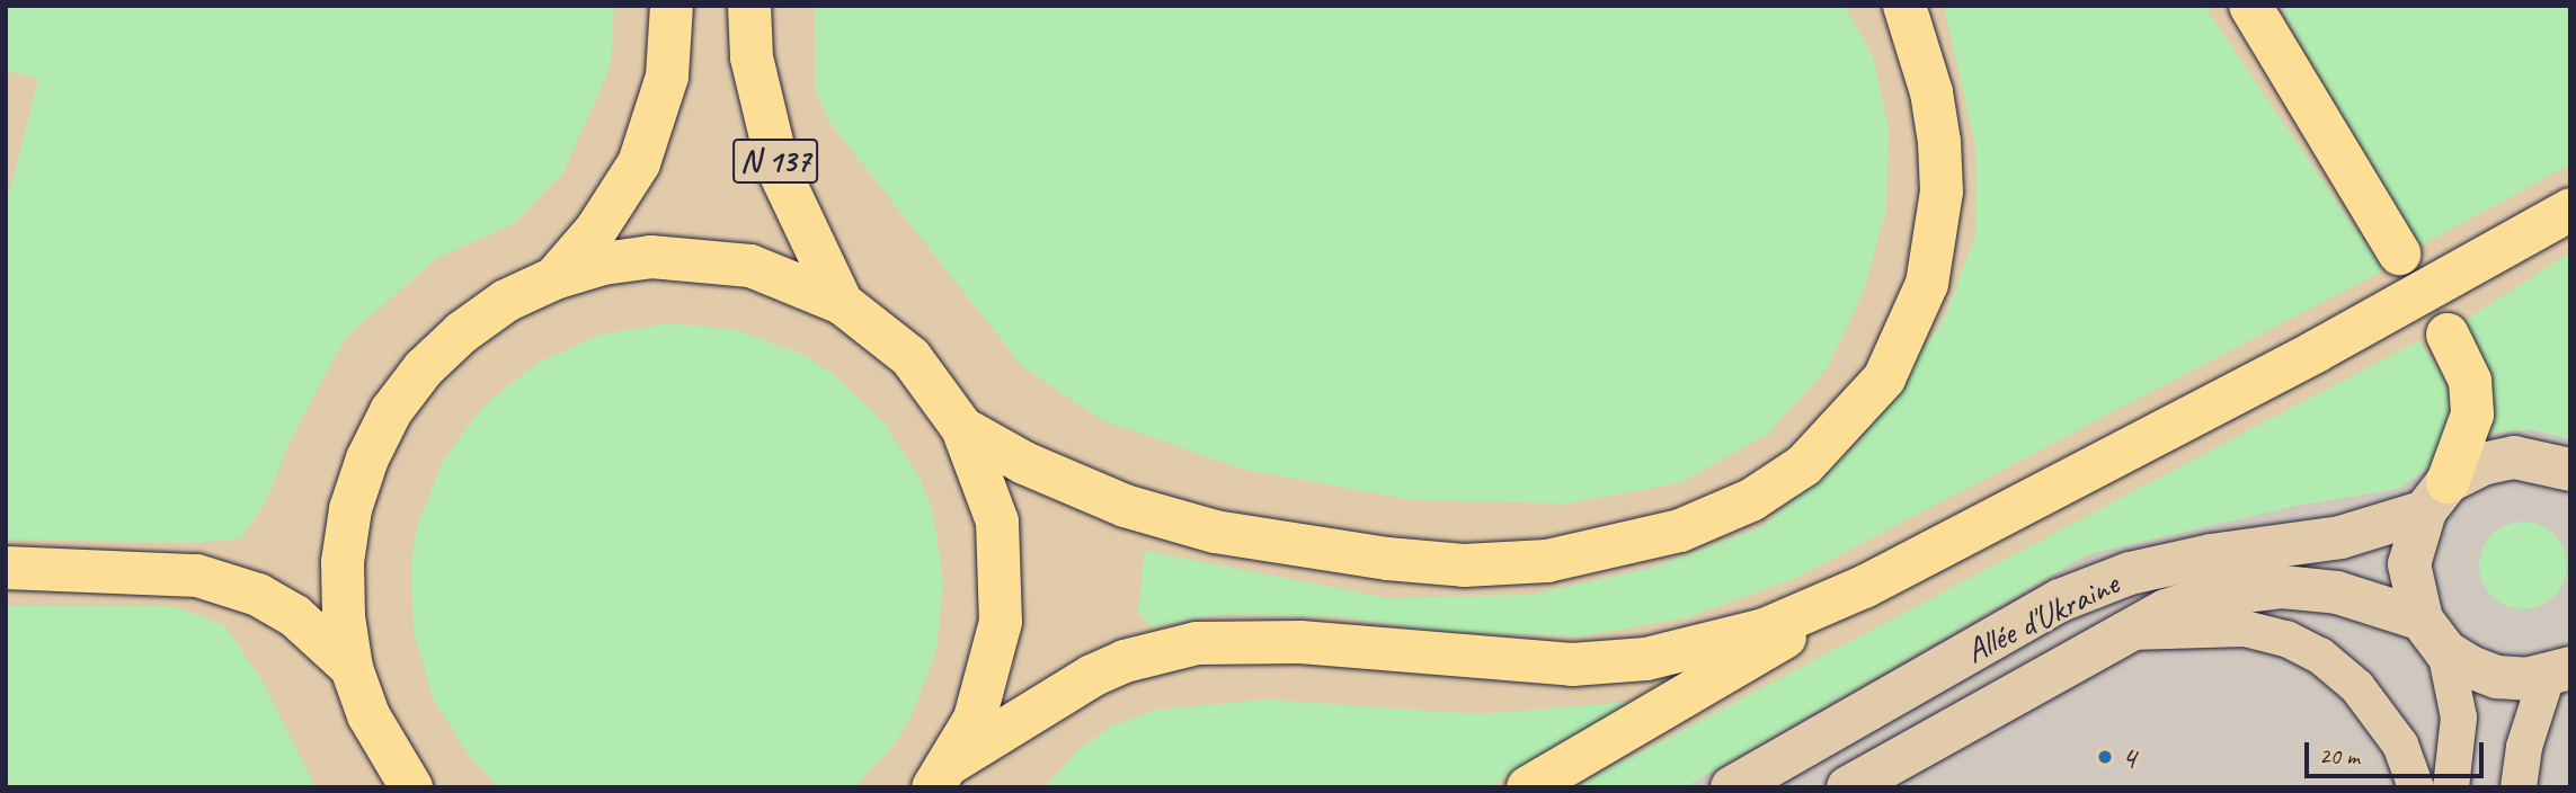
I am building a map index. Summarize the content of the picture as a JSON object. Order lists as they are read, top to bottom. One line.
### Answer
{"streets":{"highway":["N 137"],"street":["Allée d'Ukraine"]},"places":["4"],"scale_bar":"20 m"}
